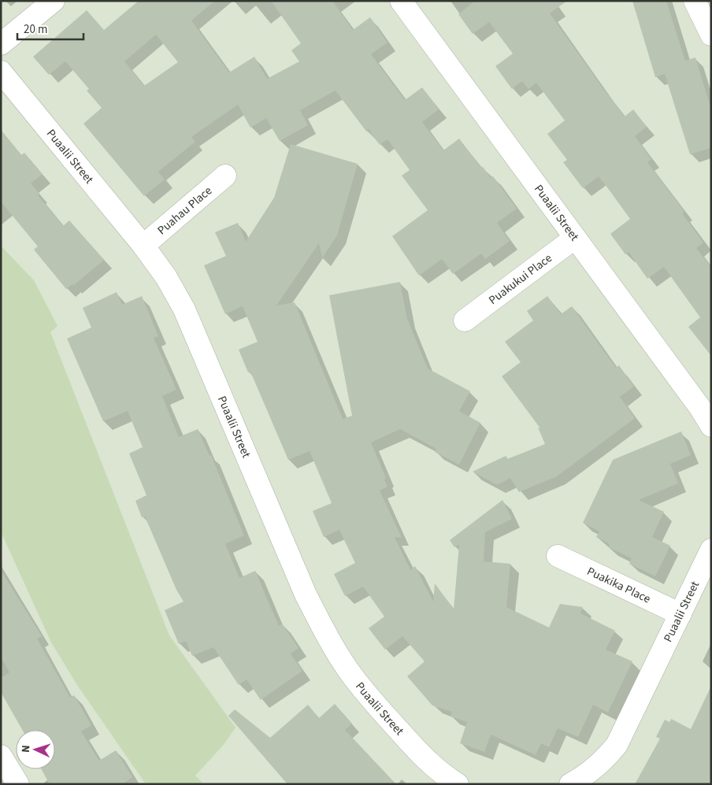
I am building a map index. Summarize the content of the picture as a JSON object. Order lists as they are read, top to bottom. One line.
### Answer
{"streets":{"street":["Puaalii Street","Puahau Place","Puakukui Place","Puakika Place"]},"crossings":[["Puaalii Street","Puahau Place"],["Puaalii Street","Puakukui Place"],["Puaalii Street","Puakika Place"]],"scale_bar":"20 m","north":"left"}
